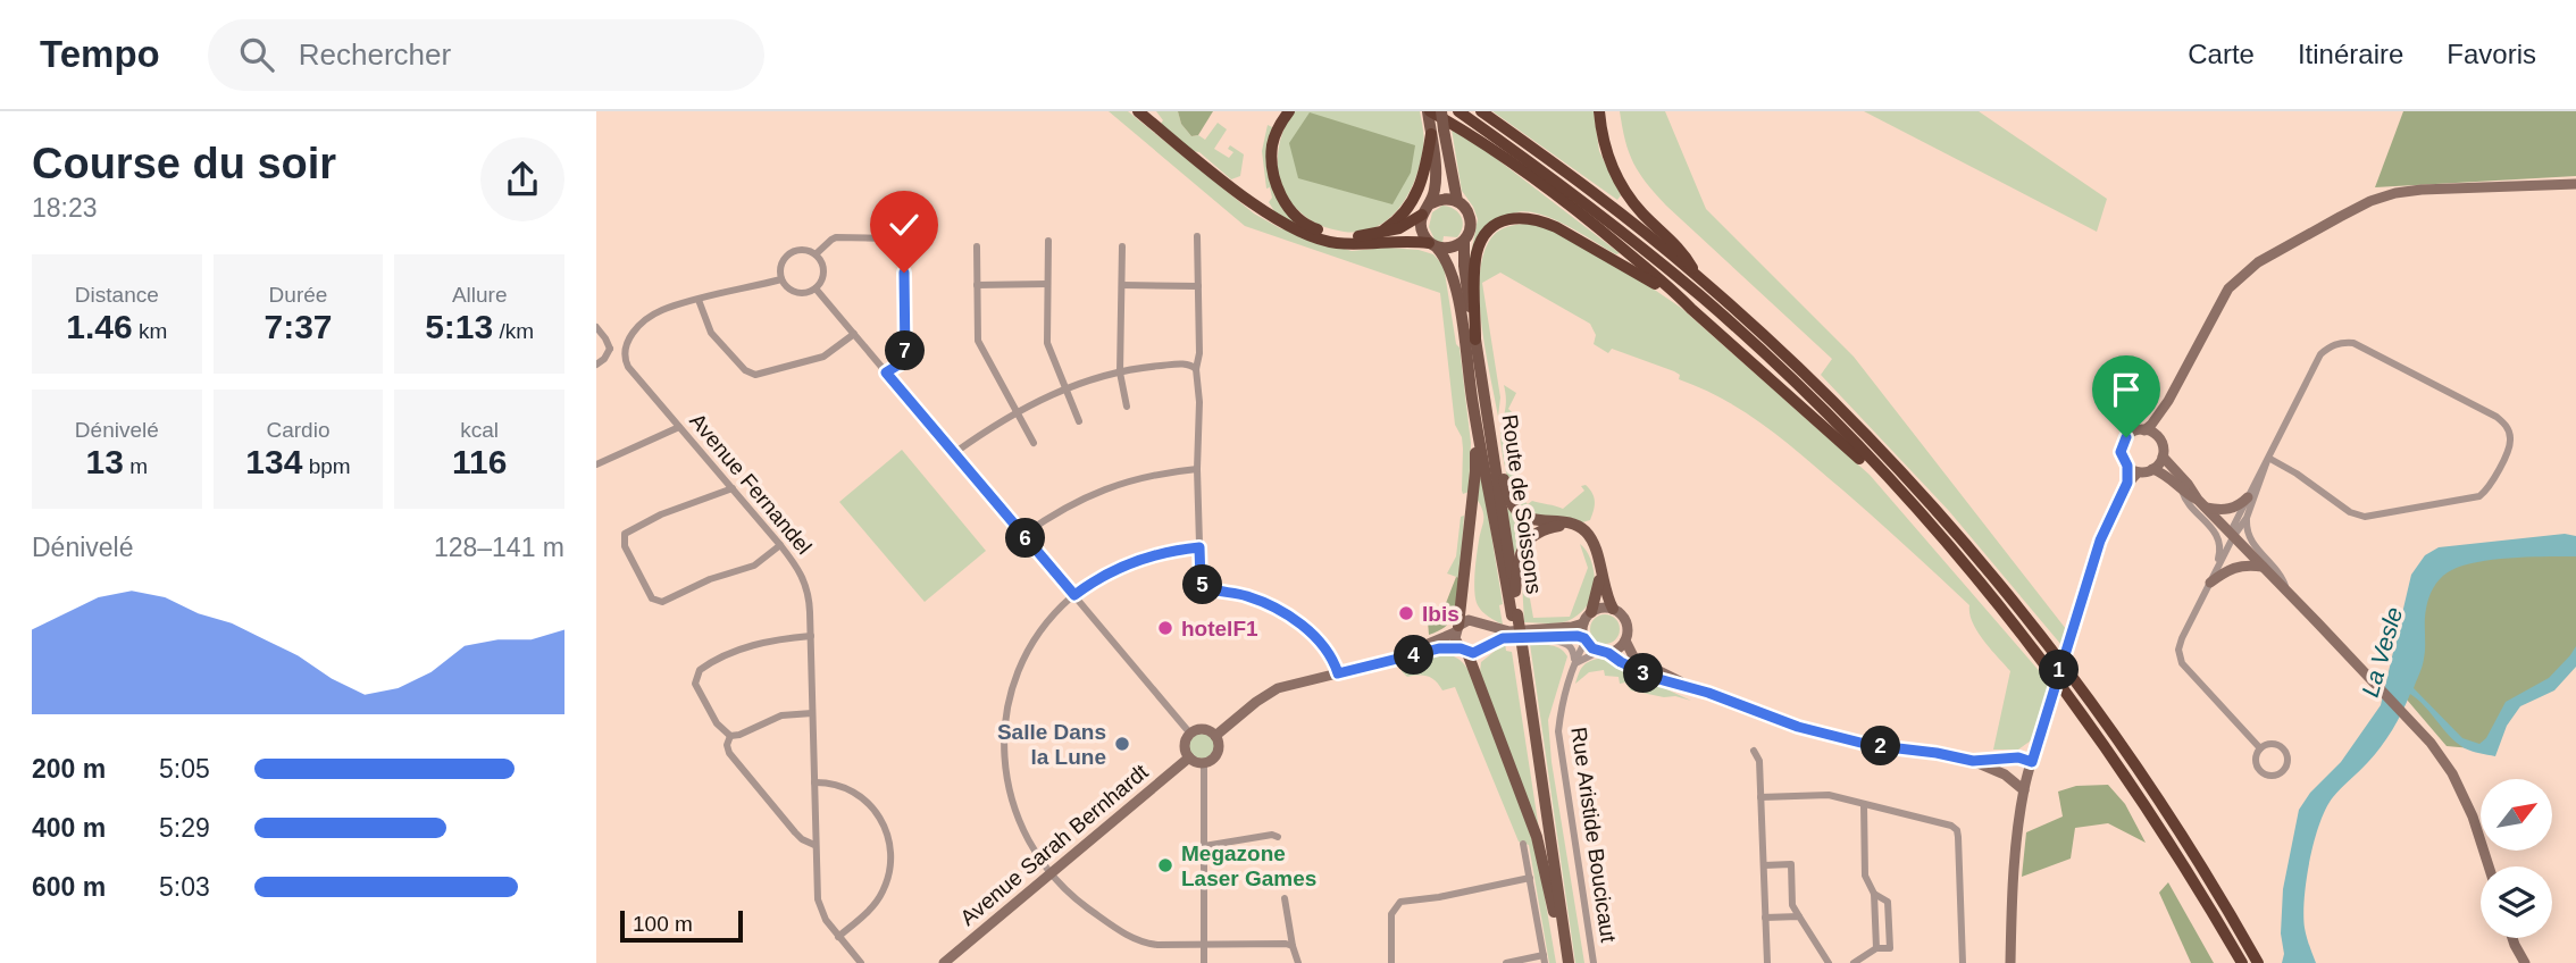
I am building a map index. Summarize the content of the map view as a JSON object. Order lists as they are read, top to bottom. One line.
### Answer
{"streets":{"main road":["Route de Soissons"],"street":["Avenue Fernandel","Rue Aristide Boucicaut","Avenue Sarah Bernhardt"]},"water":["La Vesle"],"places":["Ibis","hotelF1","Salle Dans la Lune","Megazone Laser Games"],"scale_bar":"100 m","north":"top right","page":{"header":"Tempo","search":"Rechercher","nav":["Carte","Itinéraire","Favoris"],"heading":["Course du soir","18:23"],"stats":[["Distance","1.46 km"],["Durée","7:37"],["Allure","5:13 /km"],["Dénivelé","13 m"],["Cardio","134 bpm"],["kcal","116"]],"pins":["7","6","5","4","1","3","2"],"chart":["Dénivelé","128–141 m"],"list":[{"name":"200 m","note":"5:05"},{"name":"400 m","note":"5:29"},{"name":"600 m","note":"5:03"}],"scale":"100 m"}}
